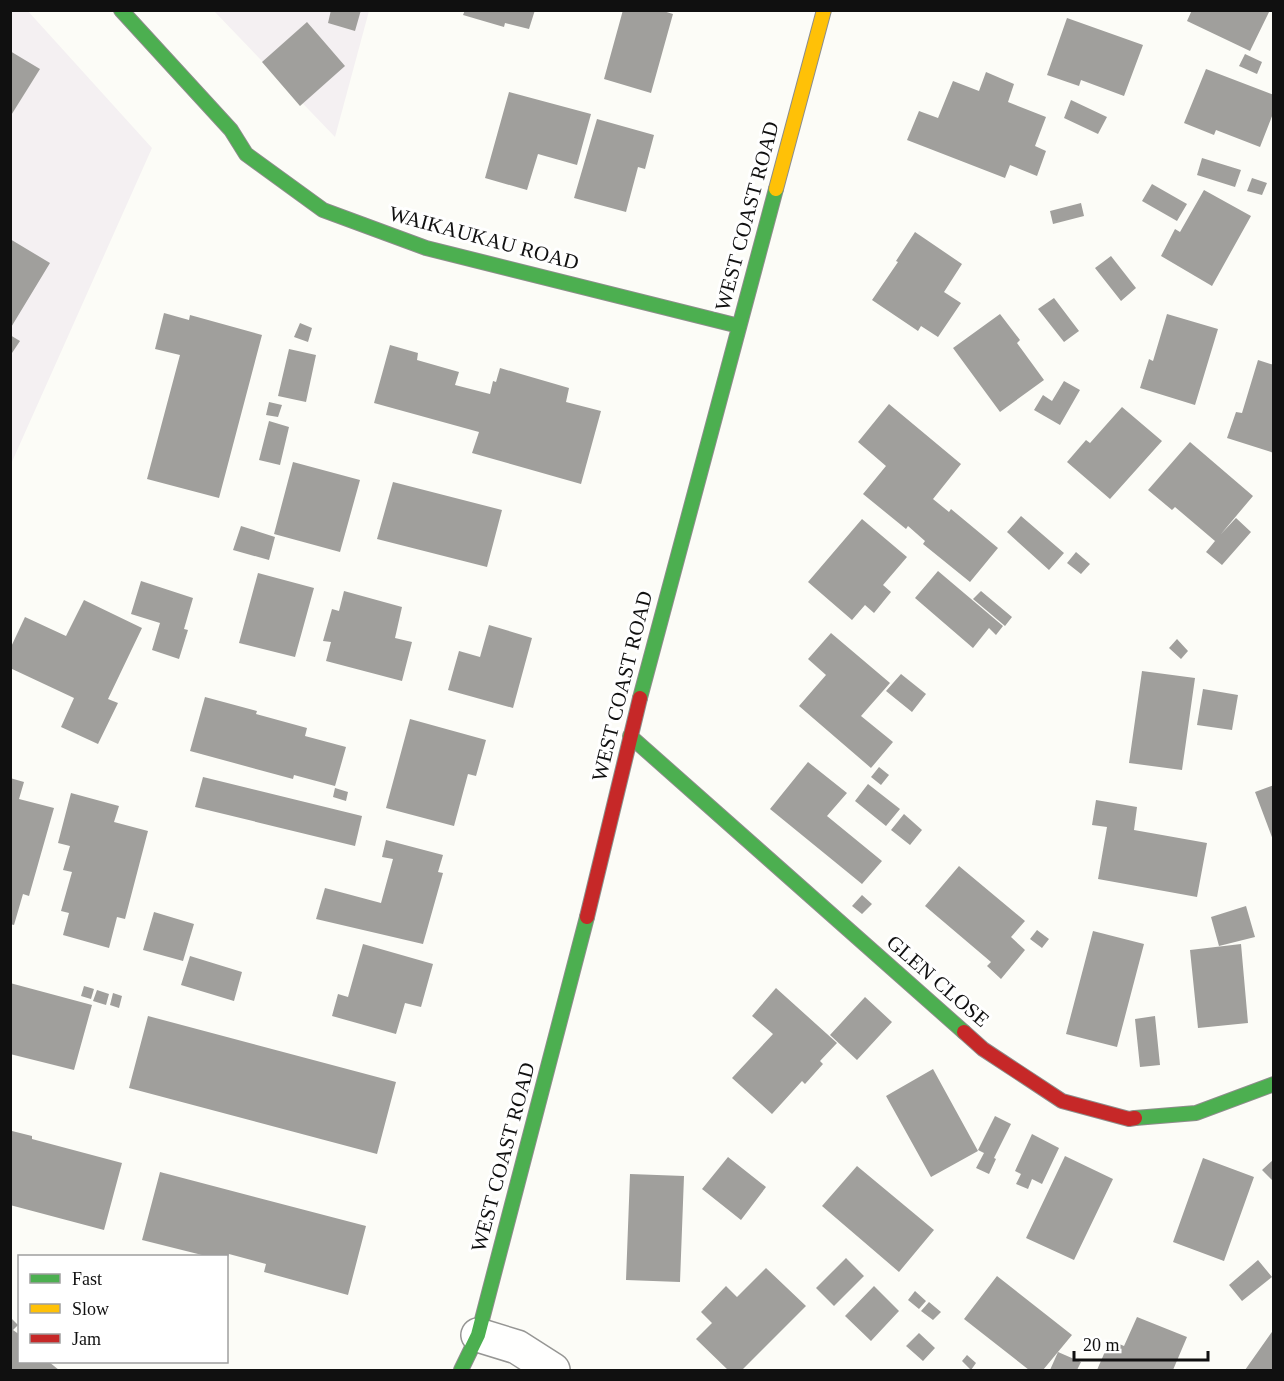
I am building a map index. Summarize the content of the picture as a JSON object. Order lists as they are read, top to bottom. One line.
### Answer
{"streets":{"street":["WEST COAST ROAD","WAIKAUKAU ROAD","GLEN CLOSE"]},"crossings":[["WEST COAST ROAD","WAIKAUKAU ROAD"],["WEST COAST ROAD","GLEN CLOSE"]],"legend":["Fast","Slow","Jam"],"scale_bar":"20 m"}
